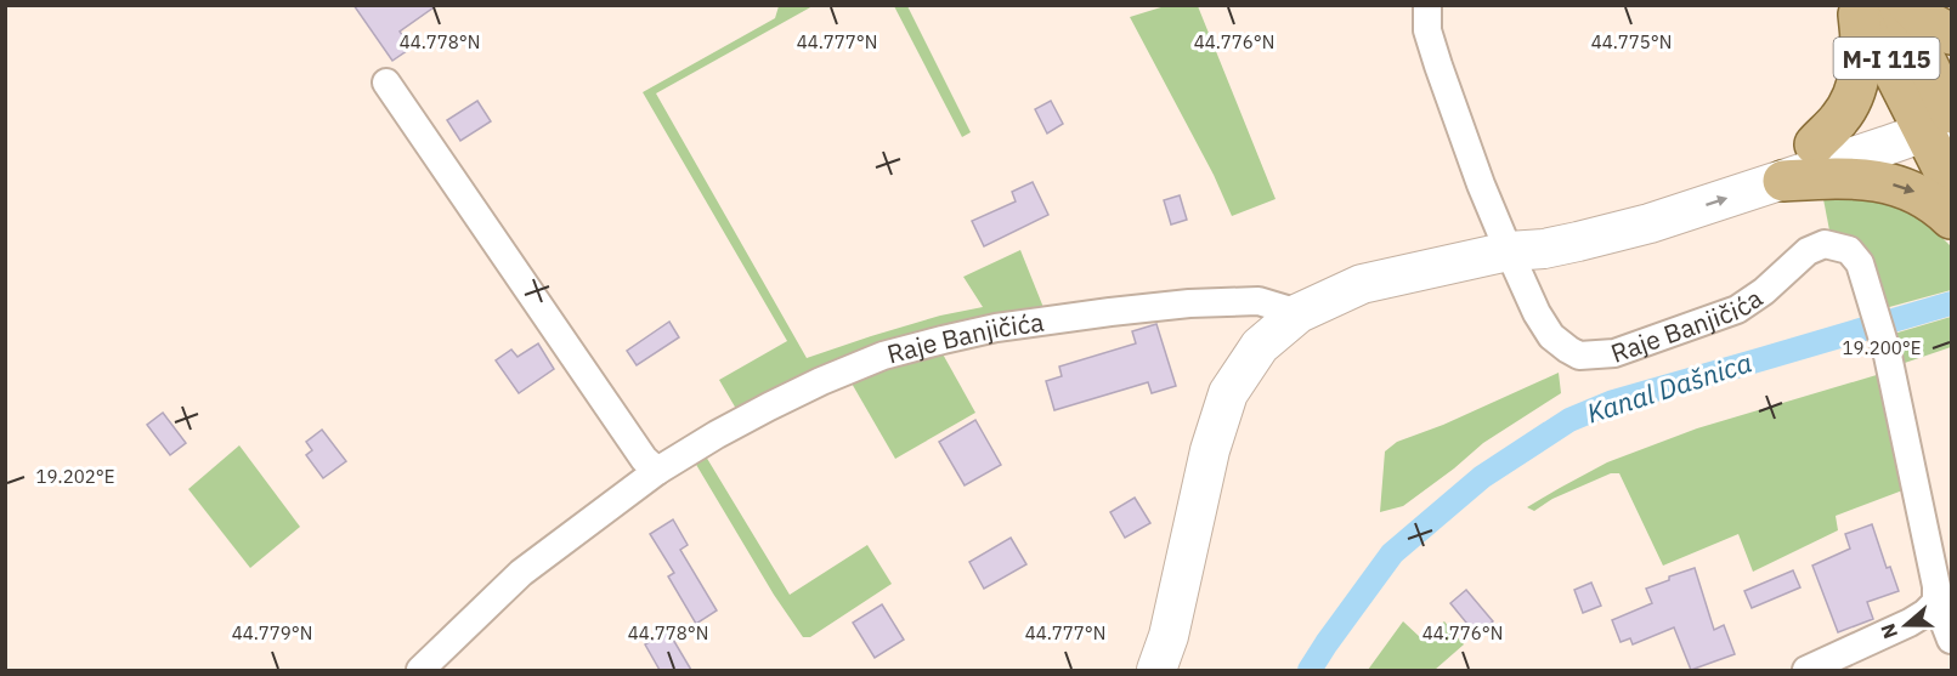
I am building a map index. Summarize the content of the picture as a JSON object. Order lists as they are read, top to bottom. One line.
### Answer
{"streets":{"main road":["M-I 115"],"street":["Raje Banjičića"]},"water":["Kanal Dašnica"],"north":"left","coordinates":["44.778°N","44.777°N","44.776°N","44.775°N","19.200°E","19.202°E","44.779°N"]}
